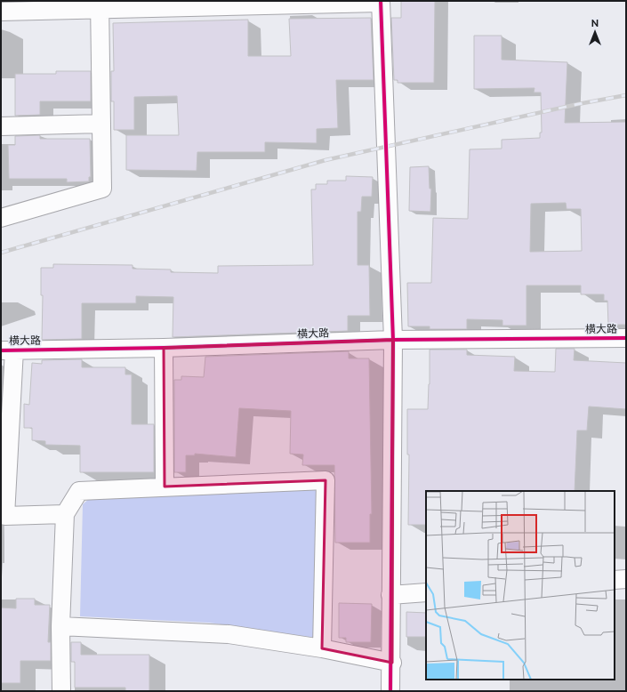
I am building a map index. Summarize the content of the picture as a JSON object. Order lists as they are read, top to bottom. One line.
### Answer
{"streets":{"street":["横大路"]},"north":"top"}
